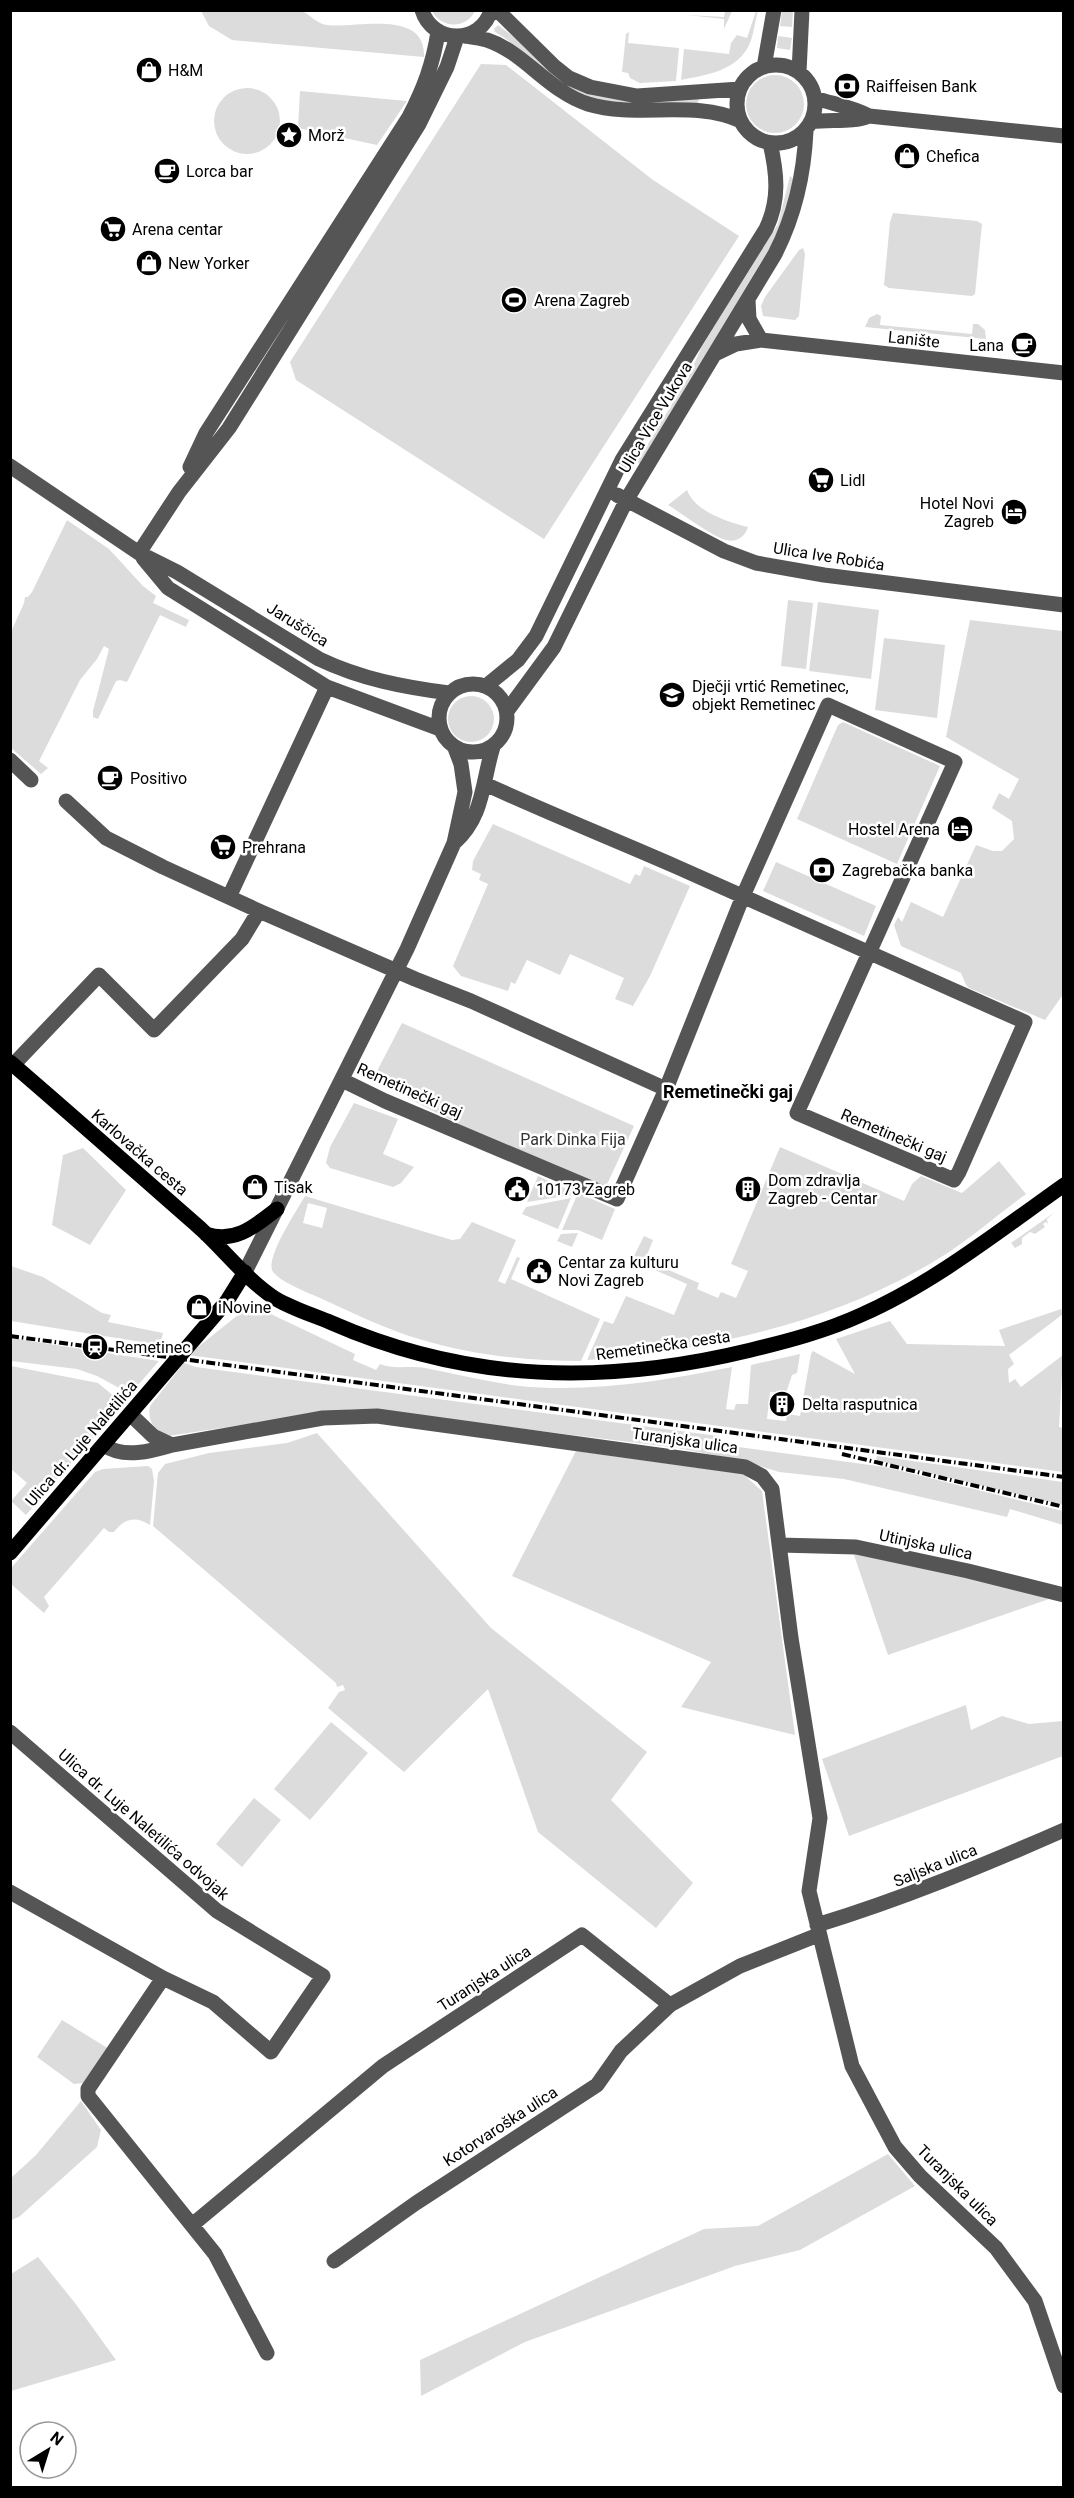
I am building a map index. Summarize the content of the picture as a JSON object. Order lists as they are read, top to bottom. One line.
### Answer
{"streets":{"main road":["Karlovačka cesta","Remetinečka cesta","Ulica dr. Luje Naletilića"],"street":["Lanište","Ulica Vice Vukova","Ulica Ive Robića","Jaruščica","Remetinečki gaj","Turanjska ulica","Utinjska ulica","Ulica dr. Luje Naletilića odvojak","Saljska ulica","Kotorvaroška ulica"]},"crossings":[["Lanište","Ulica Vice Vukova"],["Ulica Vice Vukova","Ulica Ive Robića"],["Ulica Vice Vukova","Jaruščica"],["Ulica Vice Vukova","Remetinečki gaj"],["Jaruščica","Remetinečki gaj"],["Remetinečki gaj","Karlovačka cesta"],["Remetinečki gaj","Remetinečka cesta"],["Remetinečki gaj","Ulica dr. Luje Naletilića"],["Karlovačka cesta","Remetinečka cesta"],["Karlovačka cesta","Ulica dr. Luje Naletilića"],["Remetinečka cesta","Ulica dr. Luje Naletilića"],["Turanjska ulica","Ulica dr. Luje Naletilića"],["Turanjska ulica","Utinjska ulica"],["Turanjska ulica","Saljska ulica"],["Turanjska ulica","Kotorvaroška ulica"]],"districts":["Remetinečki gaj"],"parks":["Park Dinka Fija"],"places":{"shop":["H&M","Chefica","New Yorker","Tisak","iNovine"],"bank":["Raiffeisen Bank","Zagrebačka banka"],"place":["Morž"],"cafe":["Lorca bar","Lana","Positivo"],"supermarket":["Arena centar","Lidl","Prehrana"],"sports":["Arena Zagreb"],"hotel":["Hotel Novi Zagreb","Hostel Arena"],"school or university":["Dječji vrtić Remetinec, objekt Remetinec"],"public building":["10173 Zagreb","Centar za kulturu Novi Zagreb"],"building":["Dom zdravlja Zagreb - Centar","Delta rasputnica"],"station":["Remetinec"]},"north":"top right"}
